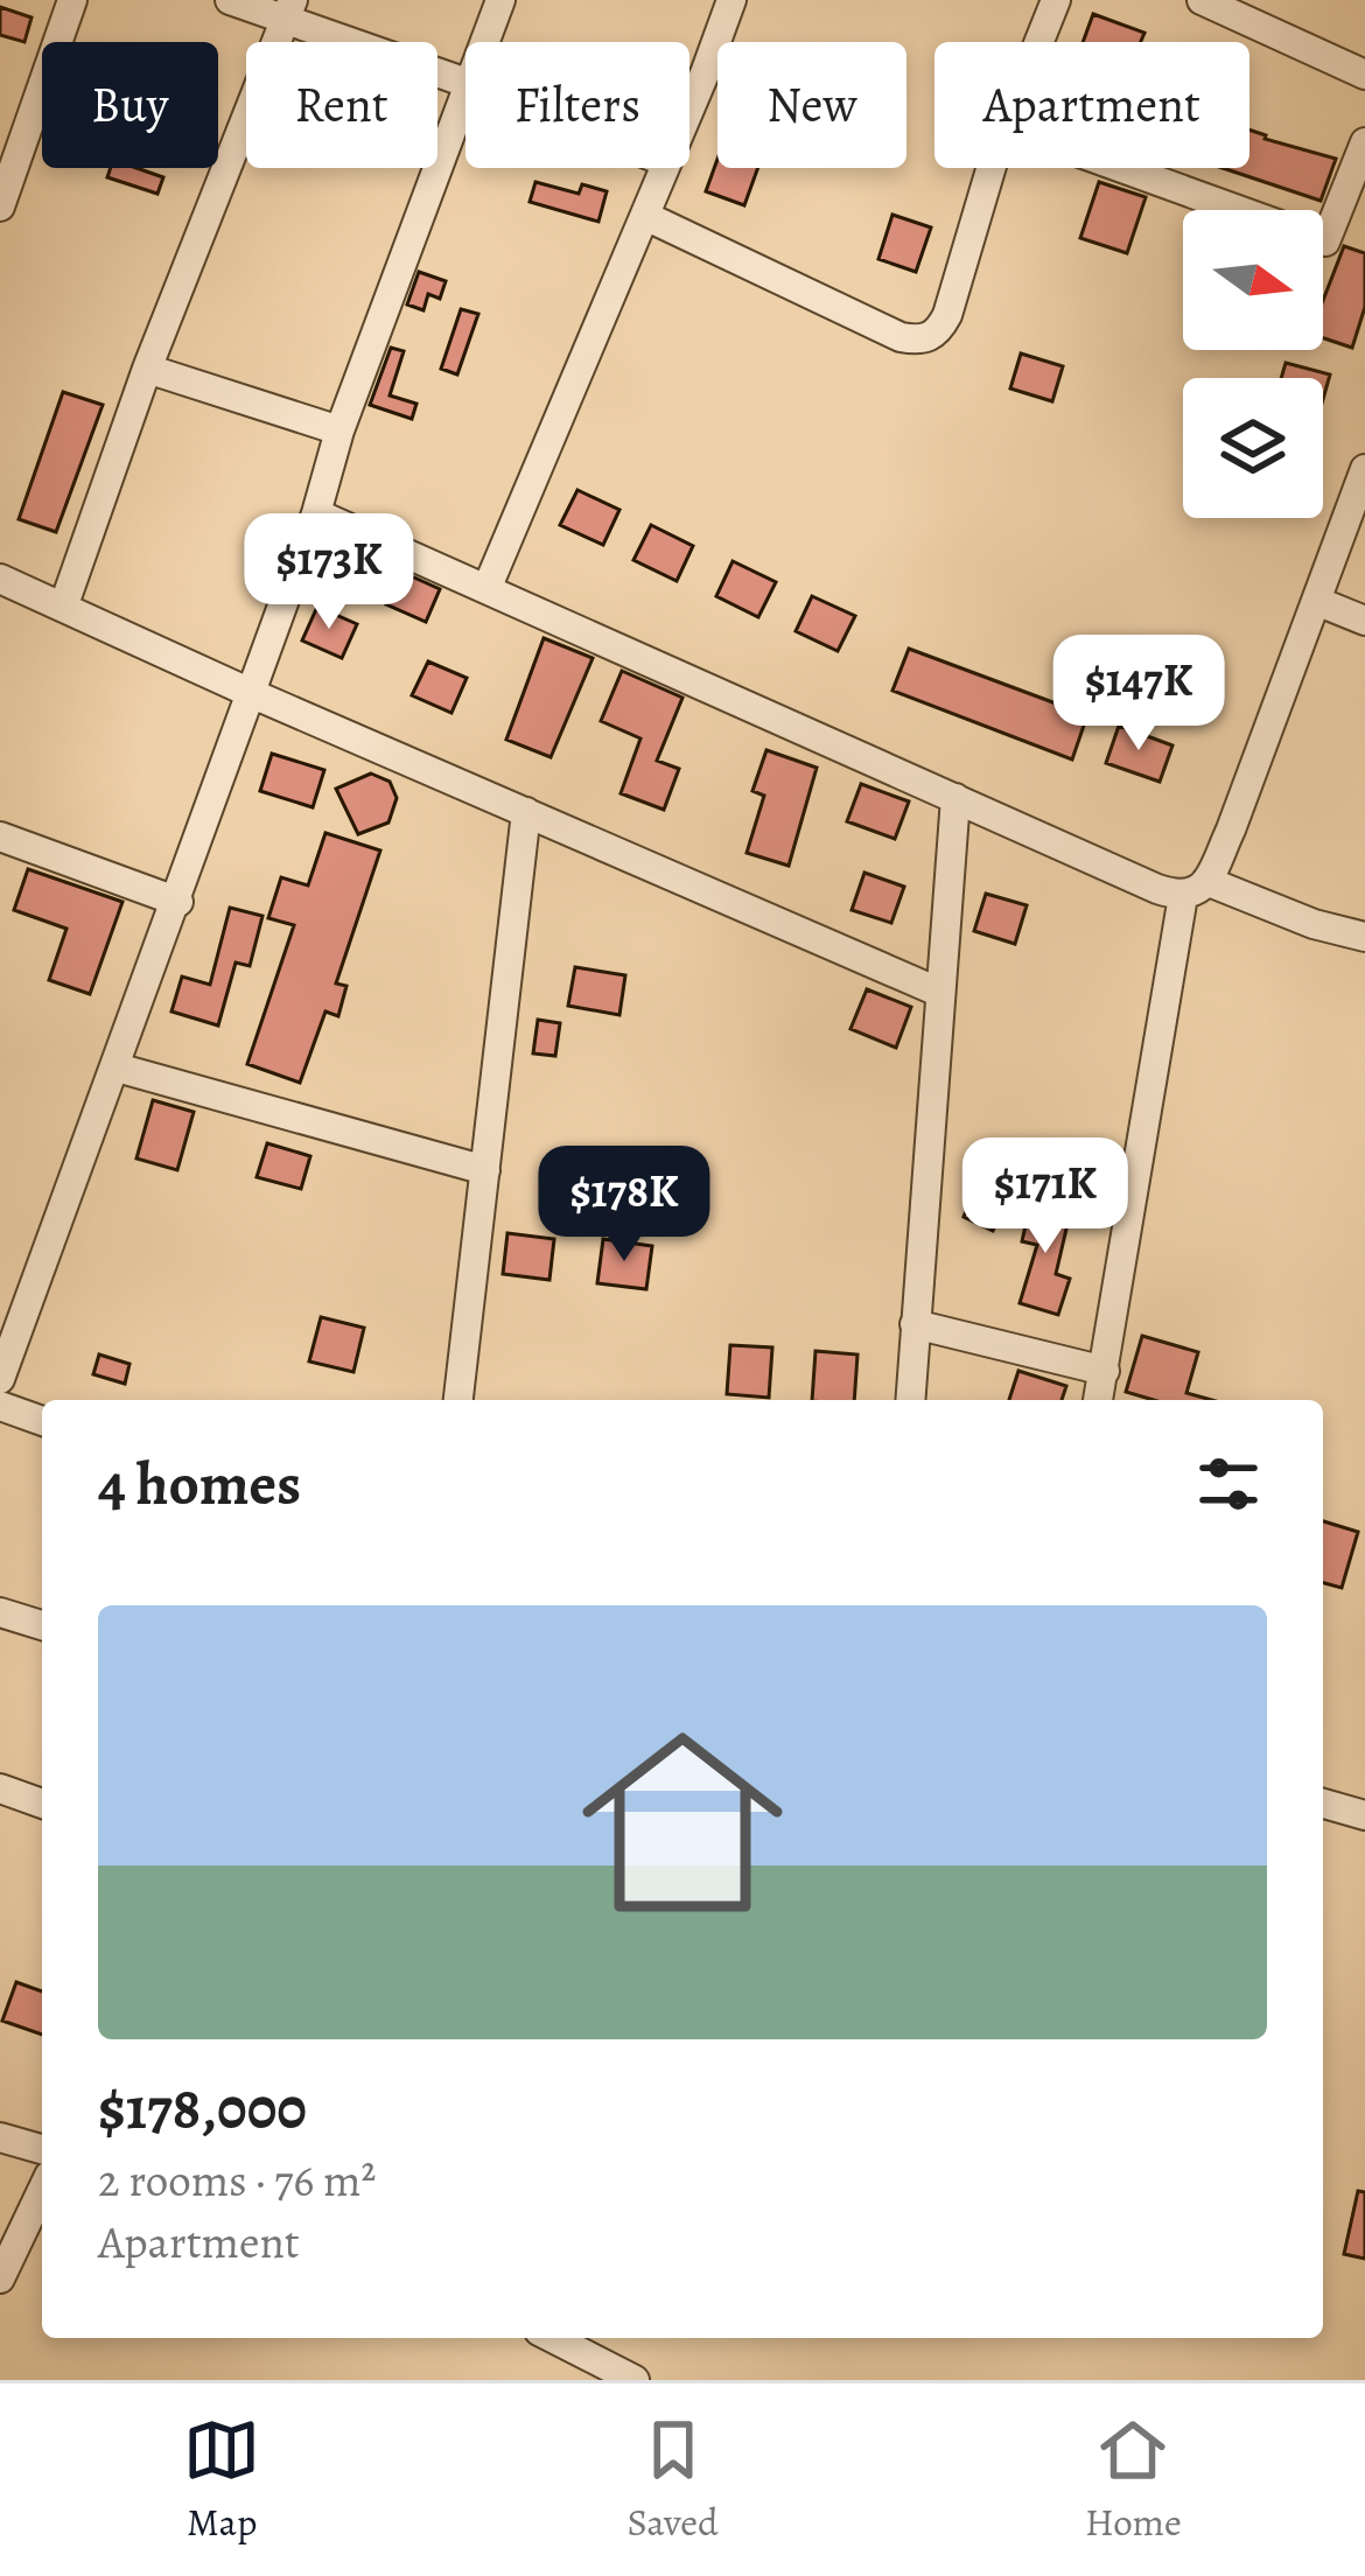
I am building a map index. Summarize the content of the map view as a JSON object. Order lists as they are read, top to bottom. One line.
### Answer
{"north":"right","page":{"chip":["Buy","Rent","Filters","New","Apartment"],"price":["$173K","$147K","$171K","$178K"],"heading":"4 homes","list":[{"name":"$178,000","note":"2 rooms · 76 m² · Apartment"}],"tabs":["Map","Saved","Home"]}}
